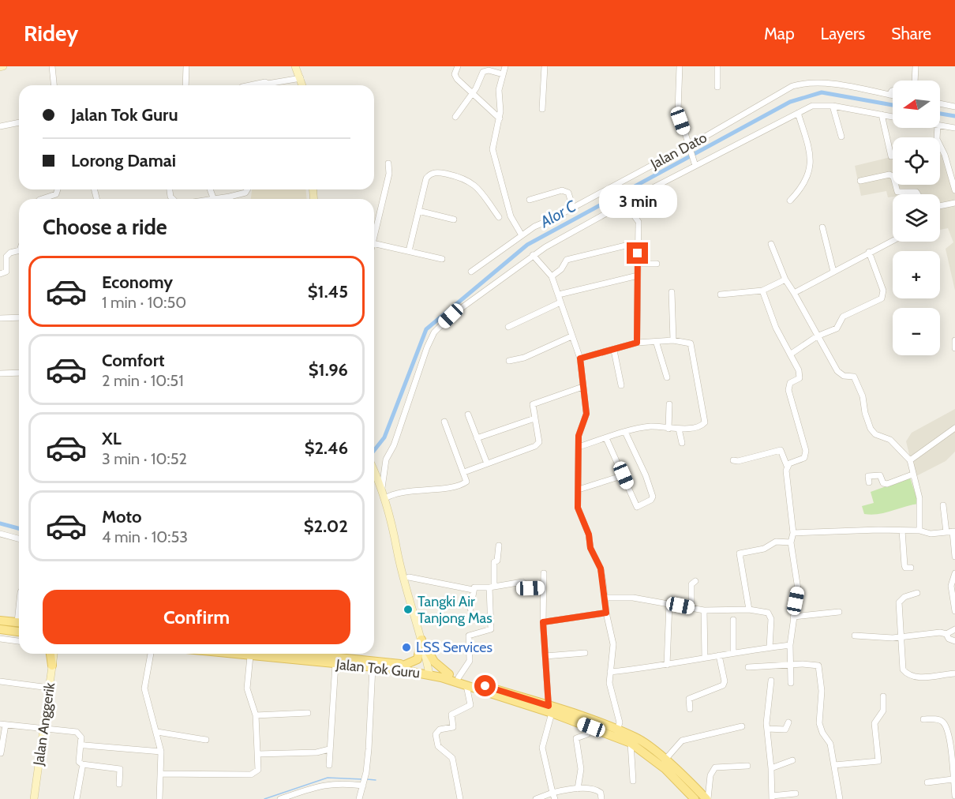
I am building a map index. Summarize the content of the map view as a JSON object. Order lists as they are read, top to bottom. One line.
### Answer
{"streets":{"main road":["Jalan Tok Guru","Jalan Anggerik"],"street":["Jalan Dato"]},"water":["Alor C"],"places":["Tangki Air Tanjong Mas","LSS Services"],"north":"left","page":{"header":"Ridey","nav":["Map","Layers","Share"],"map_buttons":["+","−"],"banner":["Jalan Tok Guru","Lorong Damai"],"bubble":"3 min","heading":"Choose a ride","list":[{"name":"Economy","note":"1 min · 10:50","value":"$1.45"},{"name":"Comfort","note":"2 min · 10:51","value":"$1.96"},{"name":"XL","note":"3 min · 10:52","value":"$2.46"},{"name":"Moto","note":"4 min · 10:53","value":"$2.02"}],"buttons":"Confirm"}}
